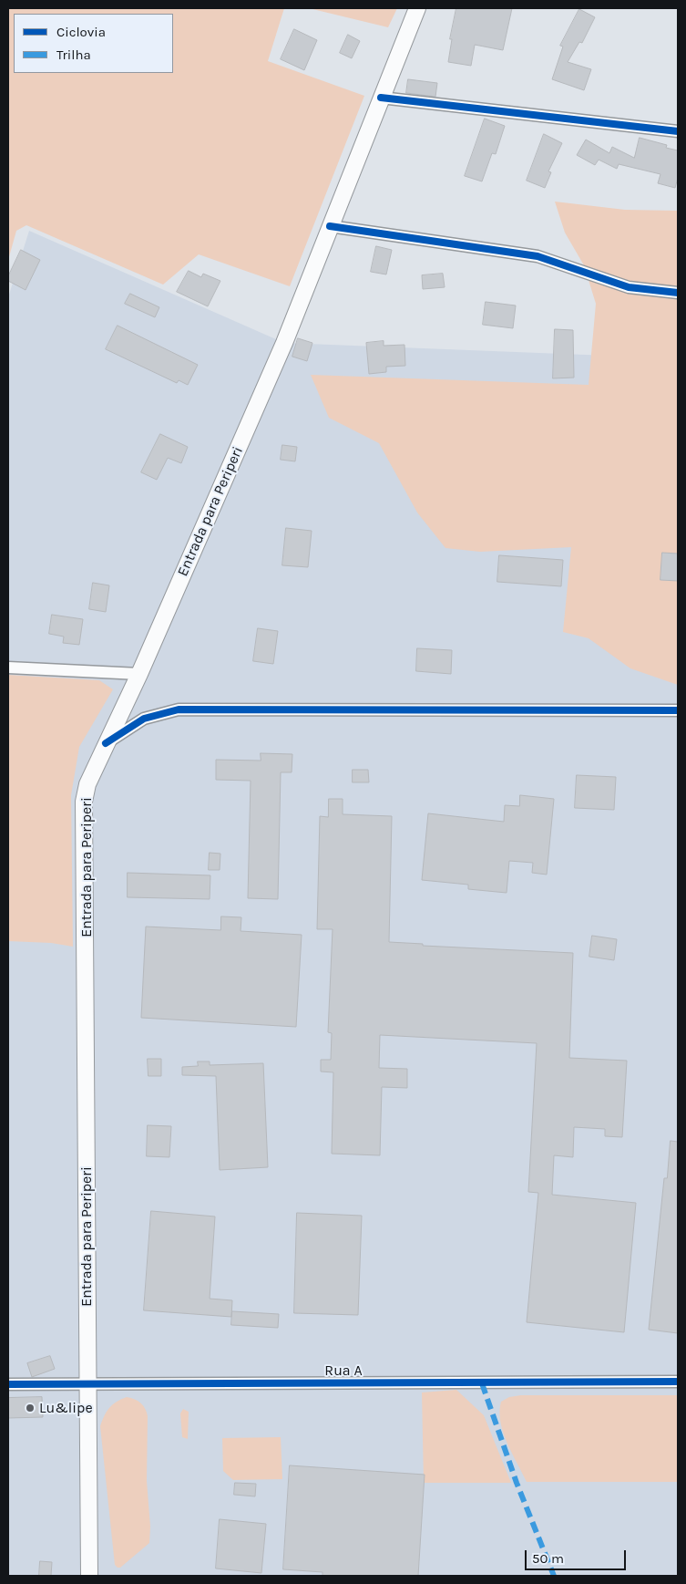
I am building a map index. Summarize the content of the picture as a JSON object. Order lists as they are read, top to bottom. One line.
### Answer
{"streets":{"main road":["Entrada para Periperi"],"street":["Rua A"]},"crossings":[["Entrada para Periperi","Rua A"]],"places":["Lu&lipe"],"legend":["Ciclovia","Trilha"],"scale_bar":"50 m"}
